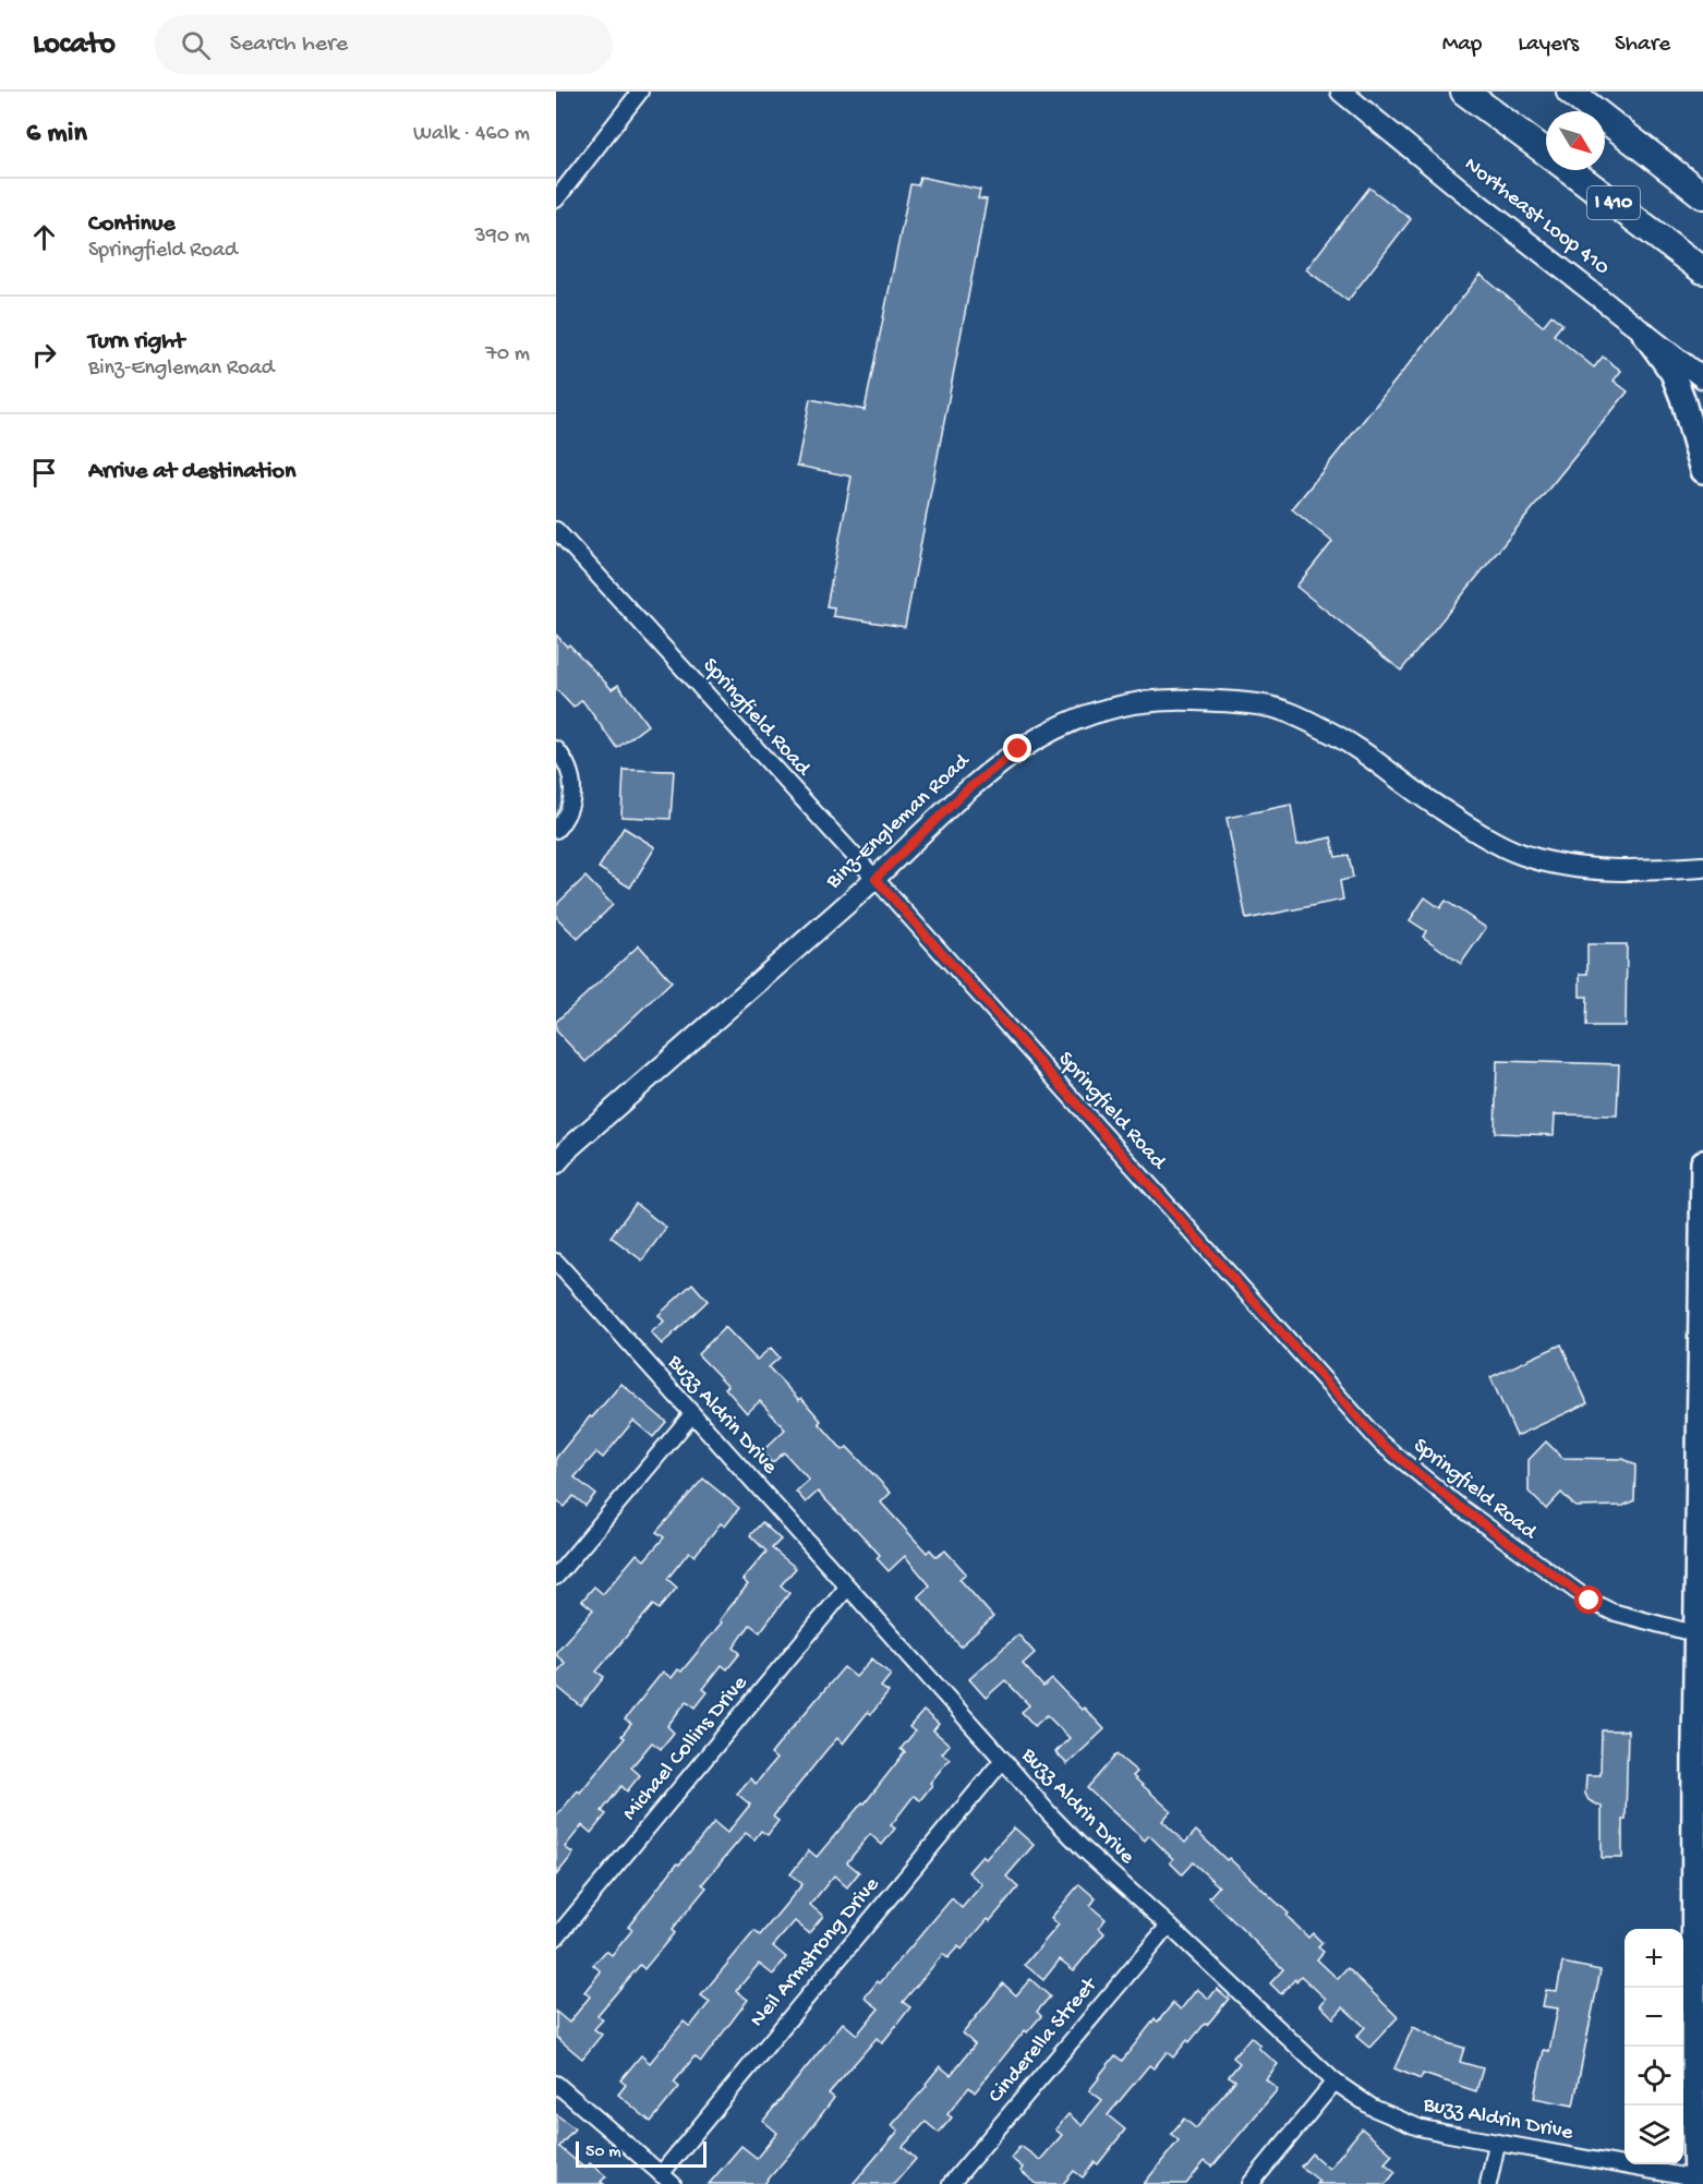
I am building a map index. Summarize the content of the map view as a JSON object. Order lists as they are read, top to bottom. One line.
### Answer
{"streets":{"highway":["I 410"],"street":["Northeast Loop 410","Springfield Road","Binz-Engleman Road","Buzz Aldrin Drive","Michael Collins Drive","Neil Armstrong Drive","Cinderella Street"]},"crossings":[["Springfield Road","Binz-Engleman Road"],["Buzz Aldrin Drive","Michael Collins Drive"],["Buzz Aldrin Drive","Neil Armstrong Drive"],["Buzz Aldrin Drive","Cinderella Street"]],"scale_bar":"50 m","north":"bottom right","page":{"header":"Locato","search":"Search here","nav":["Map","Layers","Share"],"heading":["6 min","Walk · 460 m"],"list":[["Continue","Springfield Road","390 m"],["Turn right","Binz-Engleman Road","70 m"],"Arrive at destination"],"map_buttons":["+","−"],"scale":"50 m"}}
